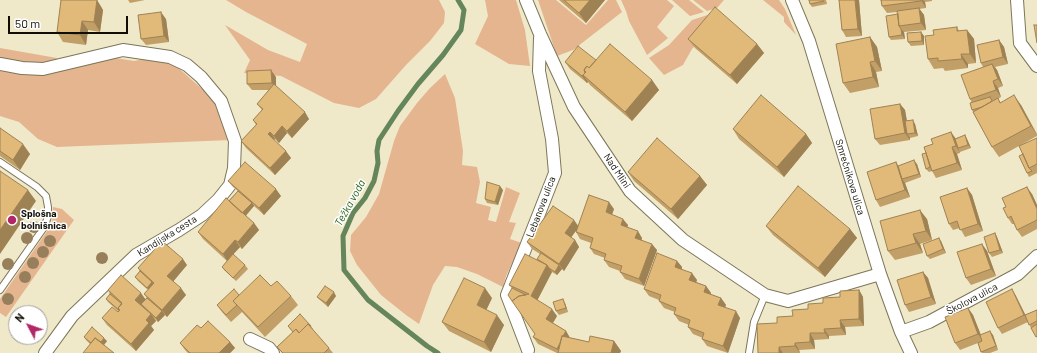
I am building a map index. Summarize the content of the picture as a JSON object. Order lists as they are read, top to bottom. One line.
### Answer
{"streets":{"street":["Nad Mlini","Smrečnikova ulica","Lebanova ulica","Kandijska cesta","Školova ulica"]},"crossings":[["Nad Mlini","Smrečnikova ulica"],["Nad Mlini","Lebanova ulica"],["Smrečnikova ulica","Školova ulica"]],"water":["Težka voda"],"places":["Splošna bolnišnica"],"scale_bar":"50 m","north":"top left"}
